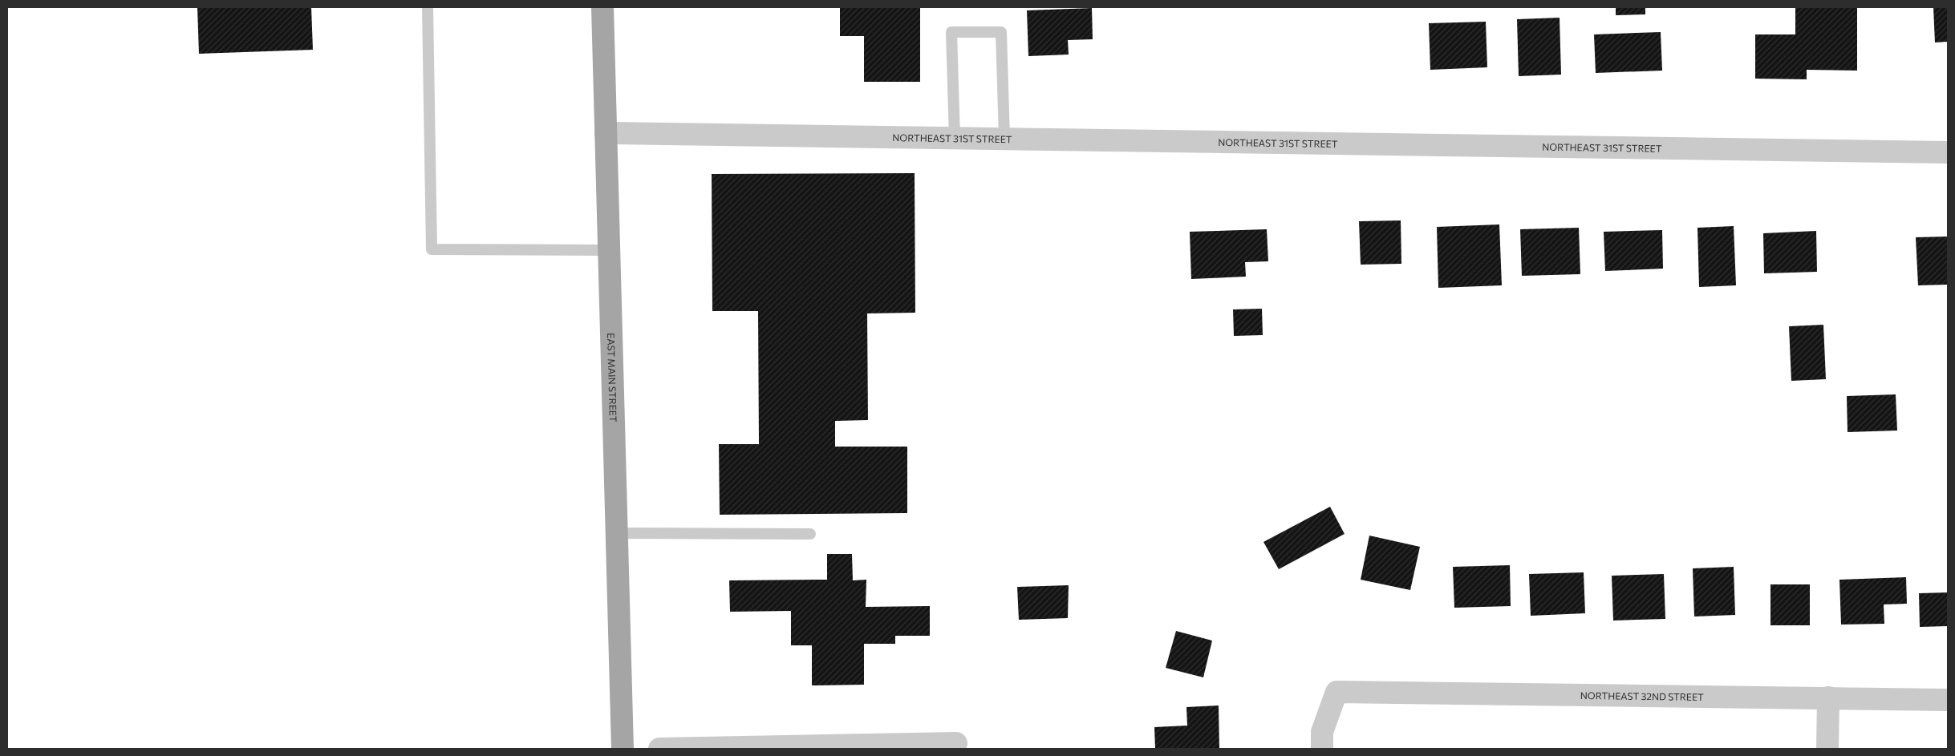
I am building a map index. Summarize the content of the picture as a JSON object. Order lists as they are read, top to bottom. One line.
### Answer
{"streets":{"main road":["EAST MAIN STREET"],"street":["NORTHEAST 31ST STREET","NORTHEAST 32ND STREET"]},"crossings":[["NORTHEAST 31ST STREET","EAST MAIN STREET"]]}
